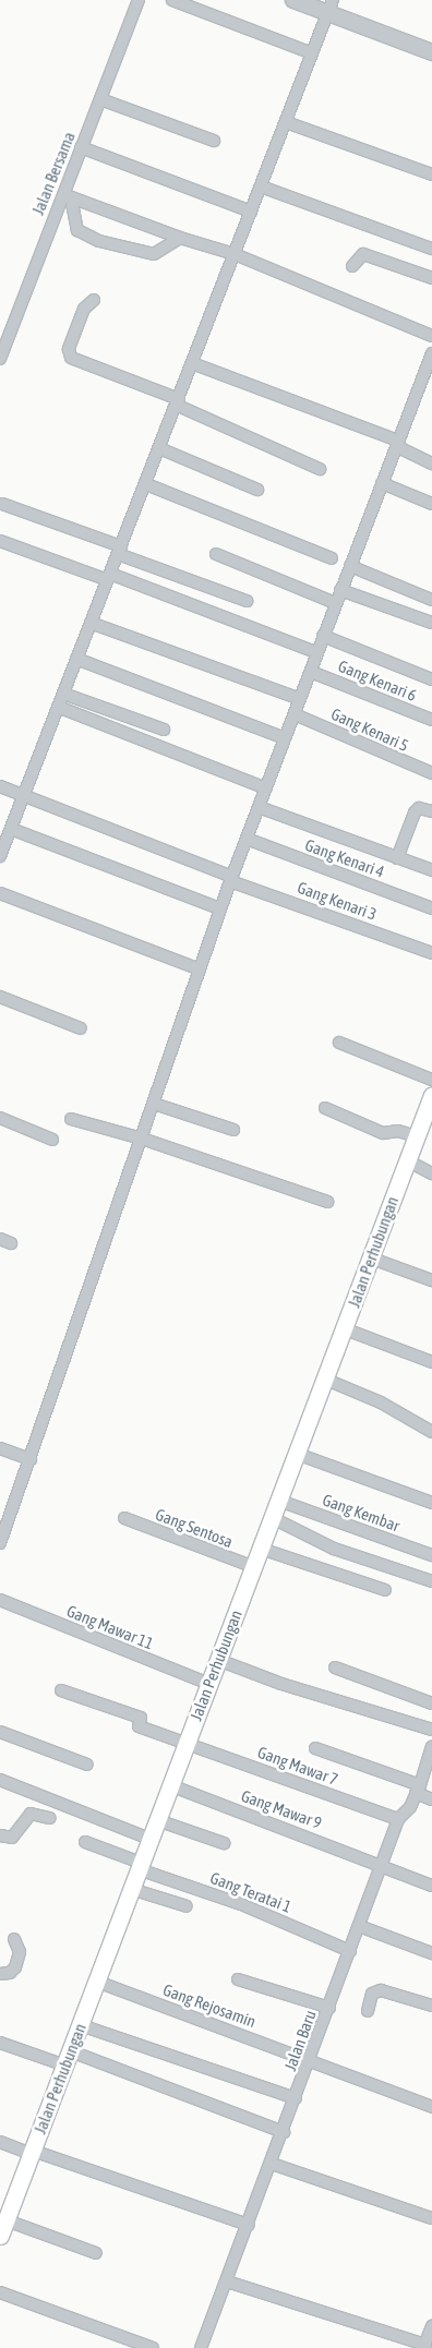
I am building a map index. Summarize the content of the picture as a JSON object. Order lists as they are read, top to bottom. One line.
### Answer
{"streets":{"main road":["Jalan Perhubungan"],"street":["Jalan Bersama","Gang Kenari 6","Gang Kenari 5","Gang Kenari 4","Gang Kenari 3","Gang Kembar","Gang Sentosa","Gang Mawar 11","Gang Mawar 7","Gang Mawar 9","Gang Teratai 1","Gang Rejosamin","Jalan Baru"]},"crossings":[["Jalan Perhubungan","Gang Kembar"],["Jalan Perhubungan","Gang Sentosa"],["Jalan Perhubungan","Gang Mawar 11"],["Jalan Perhubungan","Gang Mawar 7"],["Jalan Perhubungan","Gang Mawar 9"],["Jalan Perhubungan","Gang Teratai 1"],["Jalan Perhubungan","Gang Rejosamin"],["Gang Mawar 7","Jalan Baru"],["Gang Mawar 9","Jalan Baru"],["Gang Teratai 1","Jalan Baru"],["Gang Rejosamin","Jalan Baru"]]}
